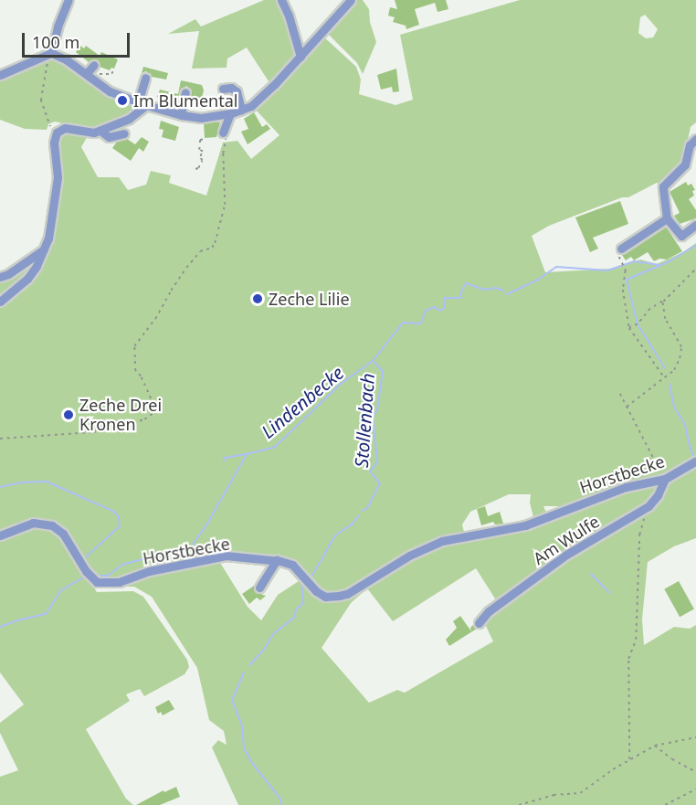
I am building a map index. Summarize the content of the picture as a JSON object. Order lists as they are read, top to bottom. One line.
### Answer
{"streets":{"street":["Horstbecke","Am Wulfe"]},"crossings":[["Horstbecke","Am Wulfe"]],"water":["Lindenbecke","Stollenbach"],"places":["Im Blumental","Zeche Lilie","Zeche Drei Kronen"],"scale_bar":"100 m"}
